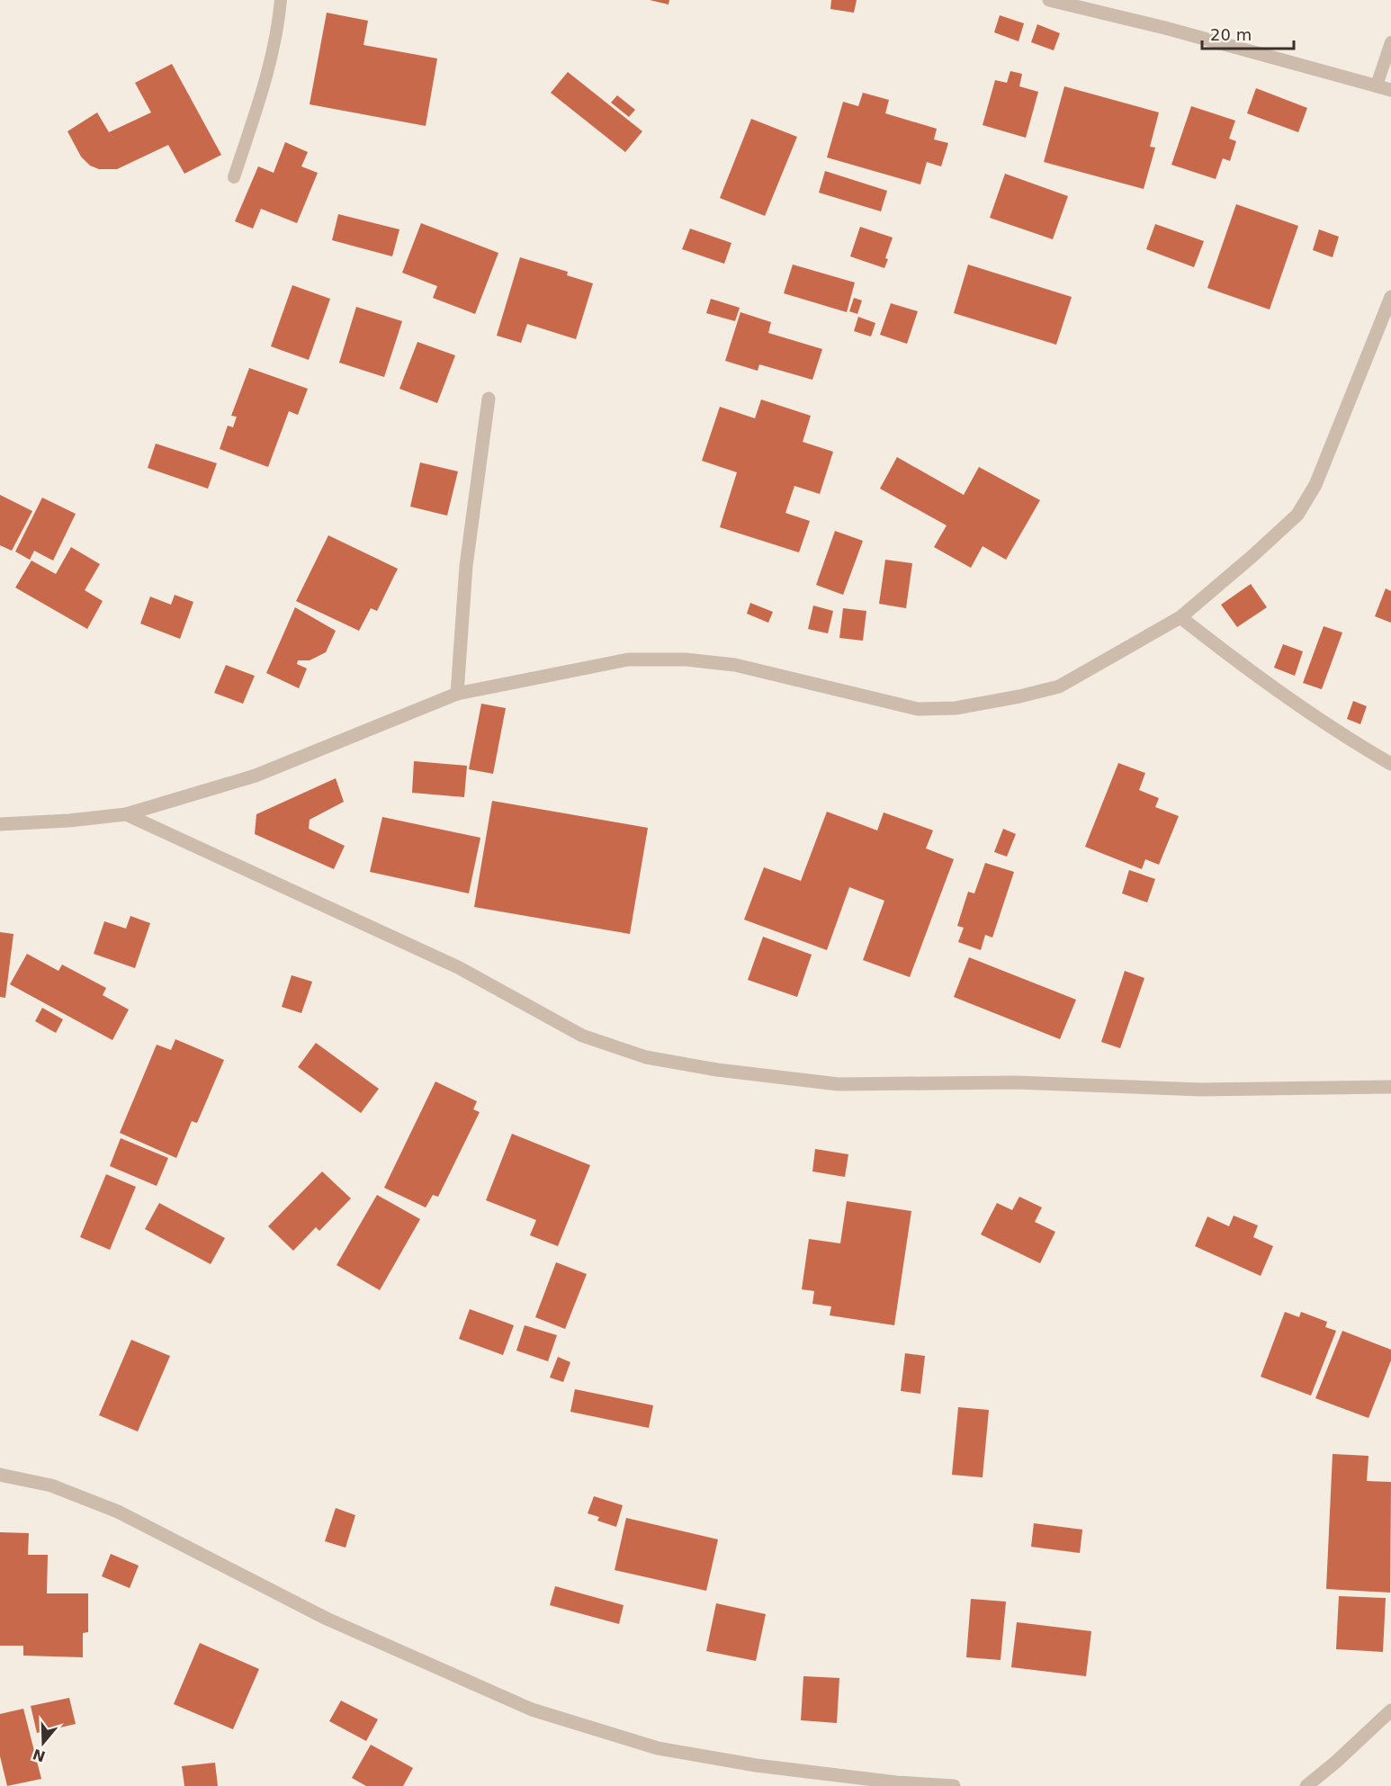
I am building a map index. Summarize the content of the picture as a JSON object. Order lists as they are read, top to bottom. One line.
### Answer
{"scale_bar":"20 m","north":"bottom"}
